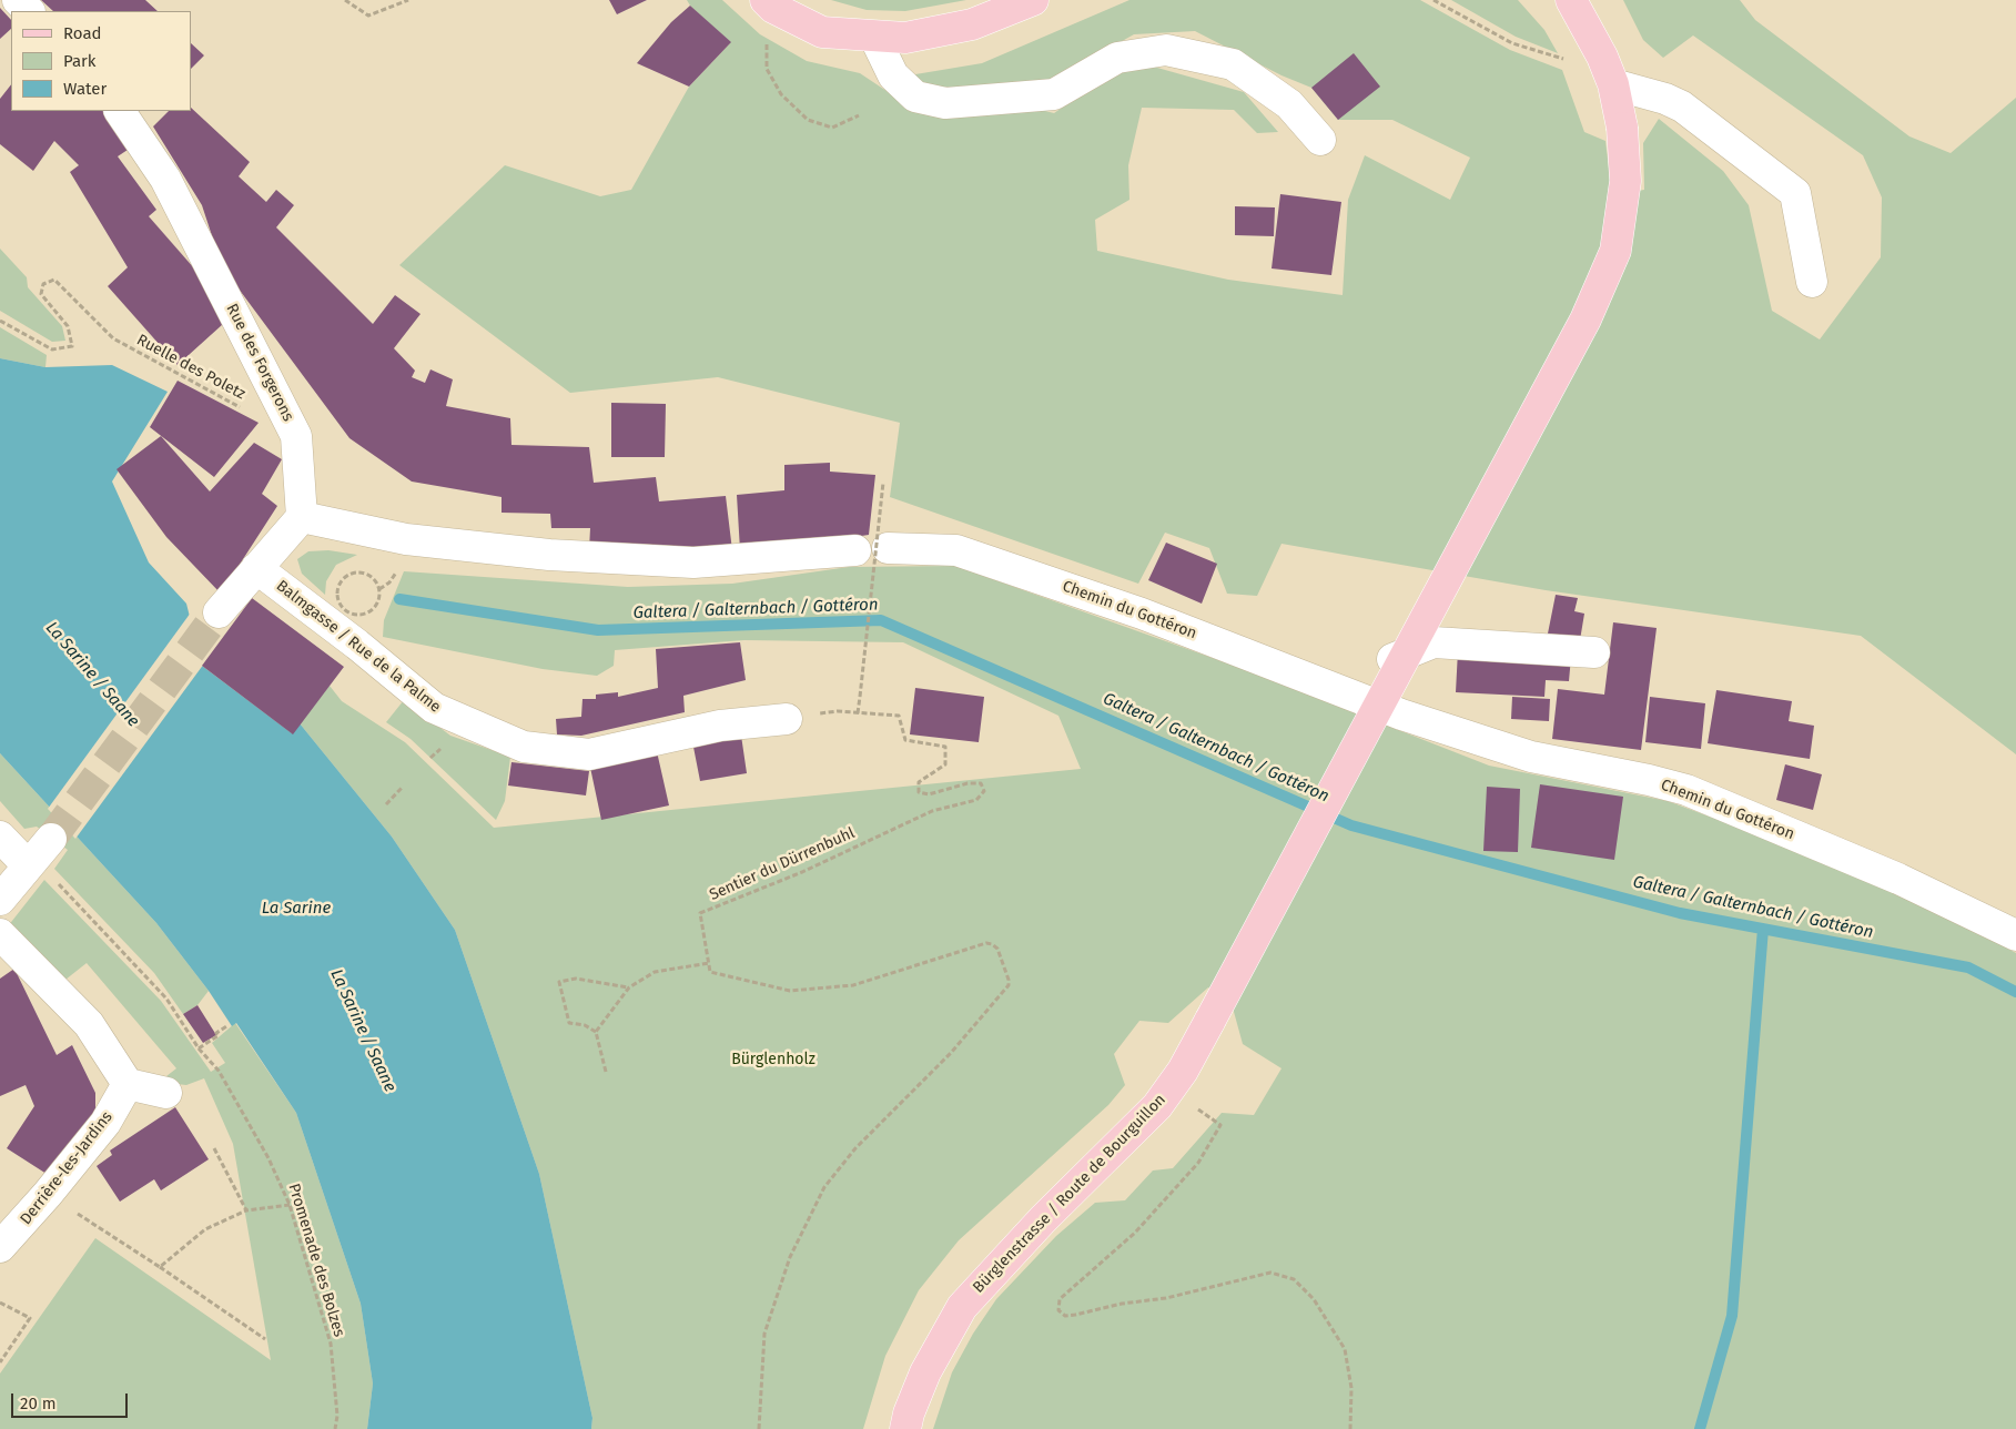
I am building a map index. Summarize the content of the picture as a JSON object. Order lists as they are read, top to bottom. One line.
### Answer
{"streets":{"main road":["Bürglenstrasse / Route de Bourguillon"],"street":["Rue des Forgerons","Chemin du Gottéron","Balmgasse / Rue de la Palme","Derrière-les-Jardins"],"path":["Ruelle des Poletz","Sentier du Dürrenbuhl","Promenade des Bolzes"]},"crossings":[["Rue des Forgerons","Ruelle des Poletz"]],"water":["Galtera / Galternbach / Gottéron","La Sarine / Saane","La Sarine"],"parks":["Bürglenholz"],"legend":["Road","Park","Water"],"scale_bar":"20 m"}
